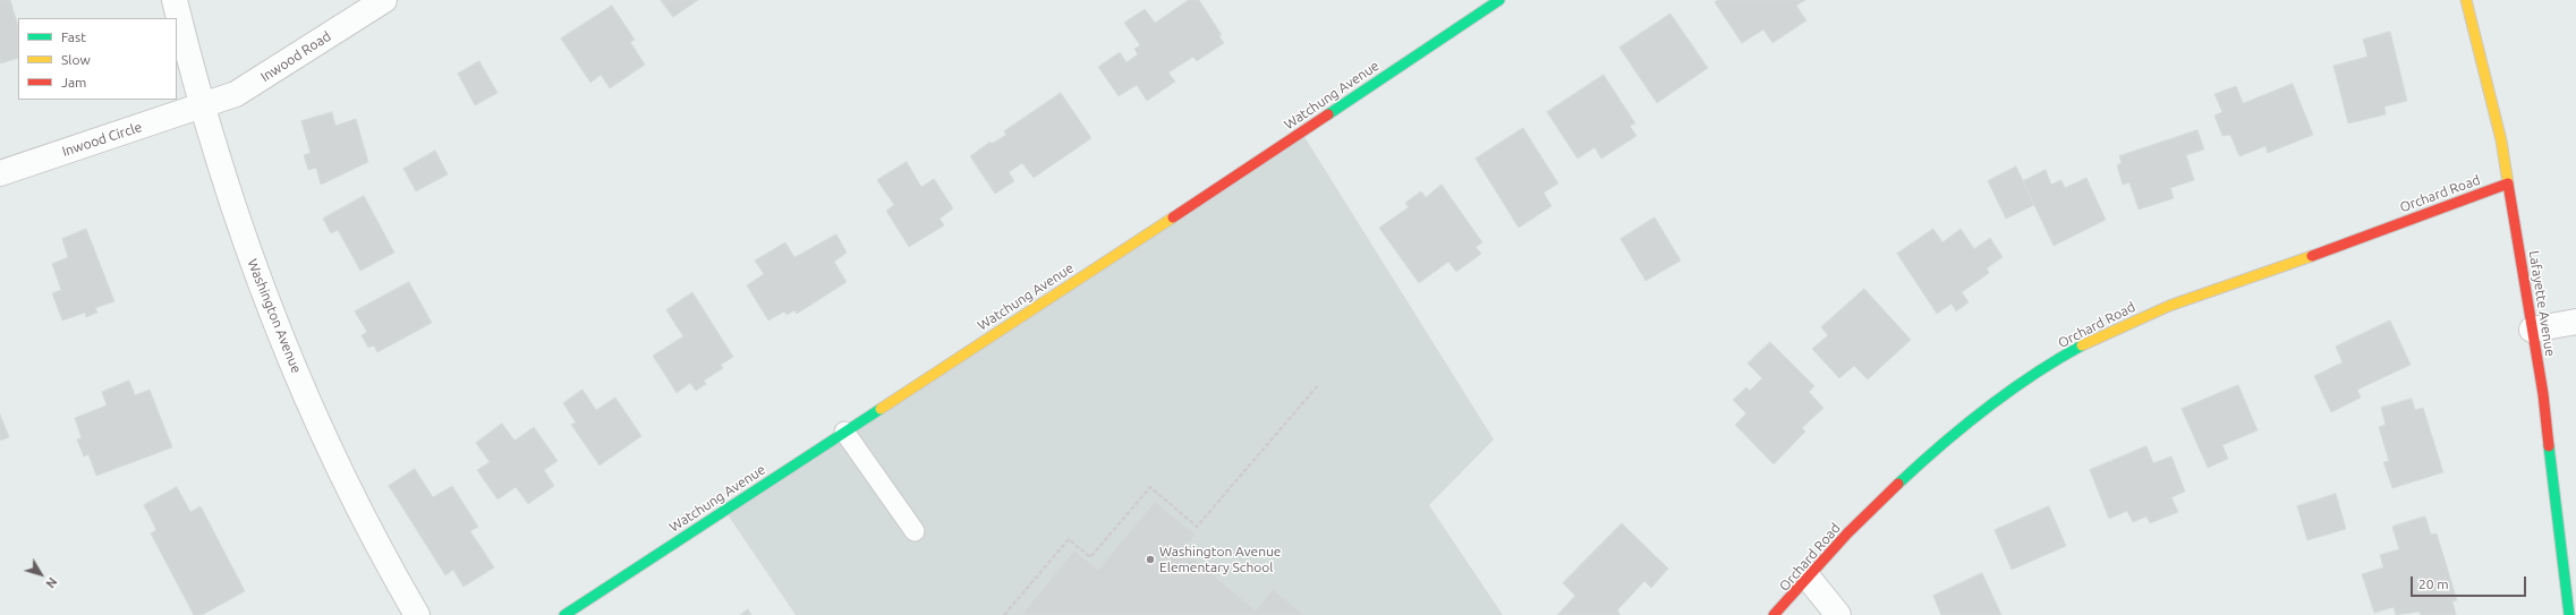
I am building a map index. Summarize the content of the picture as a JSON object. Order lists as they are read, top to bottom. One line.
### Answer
{"streets":{"street":["Inwood Road","Watchung Avenue","Inwood Circle","Orchard Road","Lafayette Avenue","Washington Avenue"]},"crossings":[["Inwood Road","Inwood Circle"],["Inwood Road","Washington Avenue"],["Inwood Circle","Washington Avenue"],["Orchard Road","Lafayette Avenue"]],"places":["Washington Avenue Elementary School"],"legend":["Fast","Slow","Jam"],"scale_bar":"20 m","north":"bottom right"}
